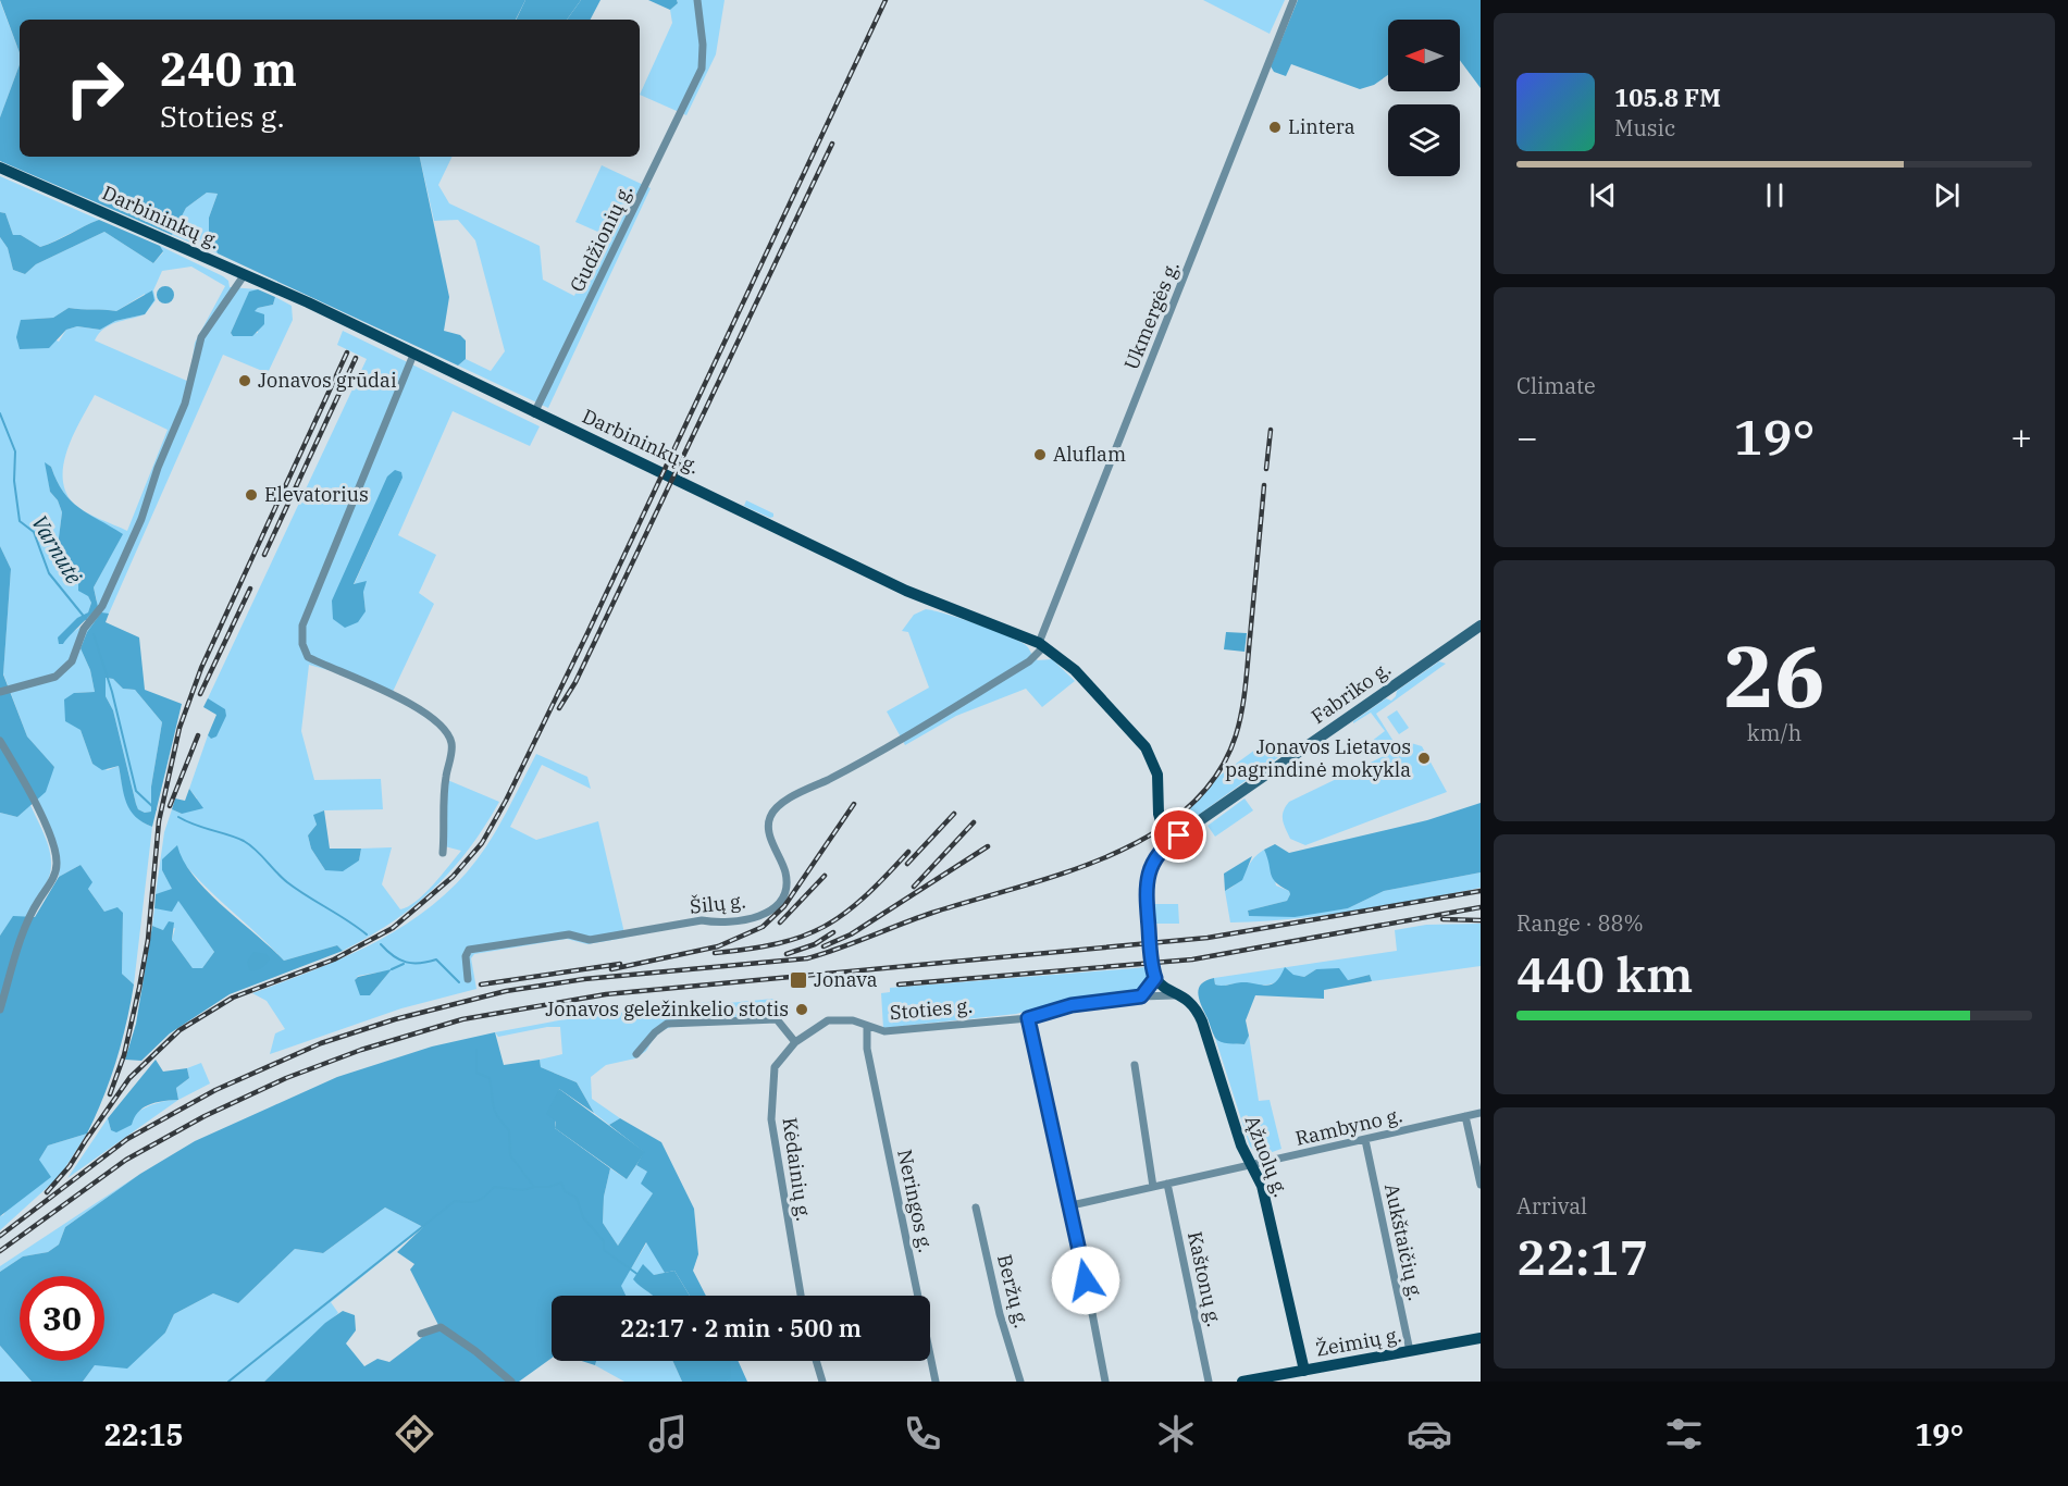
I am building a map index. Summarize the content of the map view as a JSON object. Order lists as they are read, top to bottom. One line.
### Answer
{"streets":{"main road":["Darbininkų g.","Fabriko g.","Ąžuolų g.","Žeimių g."],"street":["Gudžionių g.","Ukmergės g.","Šilų g.","Stoties g.","Rambyno g.","Kėdainių g.","Neringos g.","Aukštaičių g.","Kaštonų g.","Beržų g."]},"crossings":[["Darbininkų g.","Gudžionių g."],["Darbininkų g.","Ukmergės g."],["Darbininkų g.","Fabriko g."],["Darbininkų g.","Šilų g."],["Ukmergės g.","Šilų g."],["Fabriko g.","Ąžuolų g."],["Stoties g.","Ąžuolų g."],["Stoties g.","Kėdainių g."],["Stoties g.","Neringos g."],["Rambyno g.","Ąžuolų g."],["Rambyno g.","Aukštaičių g."],["Rambyno g.","Kaštonų g."],["Ąžuolų g.","Žeimių g."],["Aukštaičių g.","Žeimių g."]],"water":["Varnutė"],"places":{"other":["Lintera","Jonavos grūdai","Aluflam","Elevatorius","Jonavos Lietavos pagrindinė mokykla","Jonavos geležinkelio stotis"],"transit":["Jonava"]},"north":"left","page":{"turn":["240 m","Stoties g."],"song":["105.8 FM","Music"],"tile":["Climate",["26","km/h"],["Range · 88%","440 km"],["Arrival","22:17"]],"heat":["−","19°","+"],"limit":"30","trip":"22:17 · 2 min · 500 m","tabs":["22:15","19°"]}}
